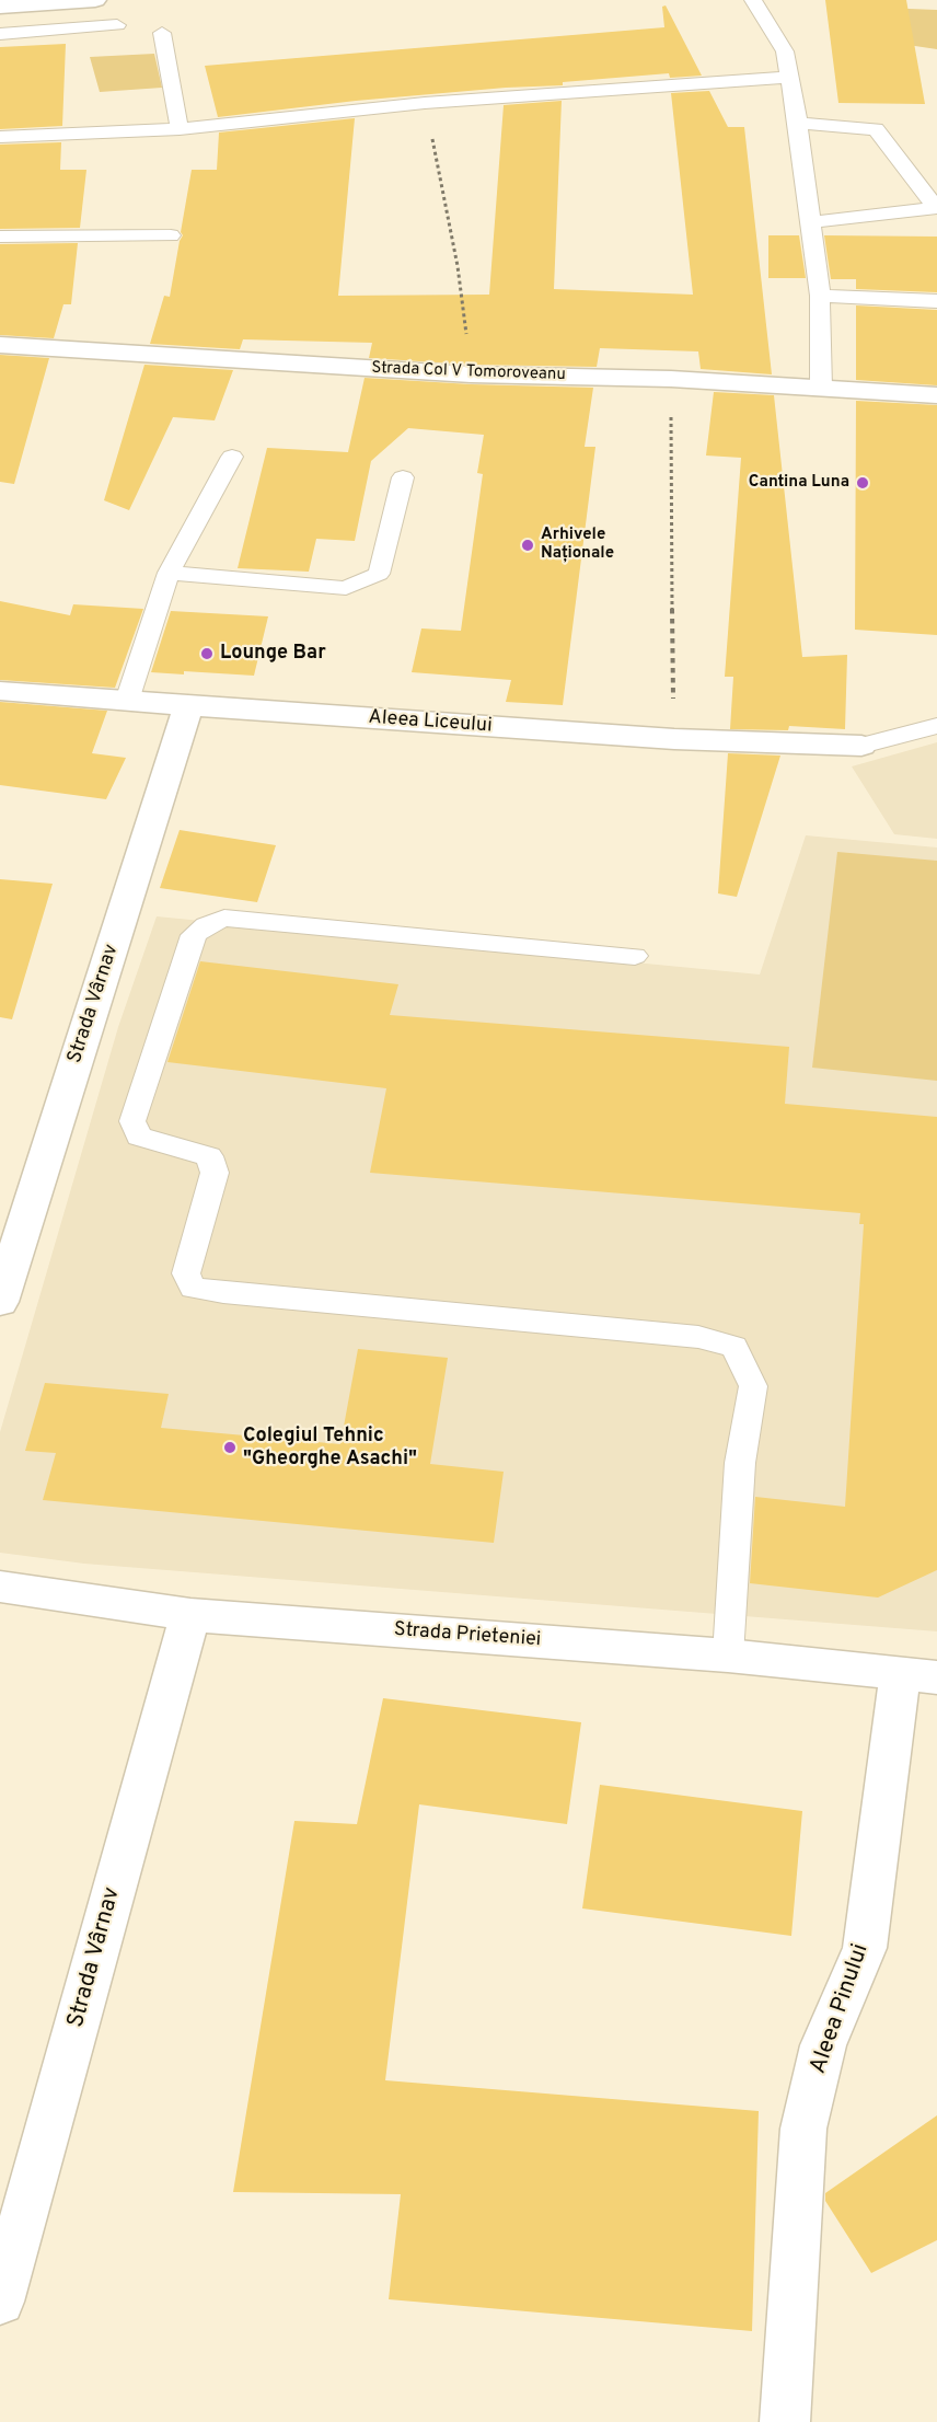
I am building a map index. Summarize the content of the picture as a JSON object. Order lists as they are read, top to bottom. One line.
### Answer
{"streets":{"street":["Strada Col V Tomoroveanu","Aleea Liceului","Strada Vârnav","Strada Prieteniei","Aleea Pinului"]},"crossings":[["Aleea Liceului","Strada Vârnav"],["Strada Vârnav","Strada Prieteniei"],["Strada Prieteniei","Aleea Pinului"]],"places":["Cantina Luna","Arhivele Naționale","Lounge Bar","Colegiul Tehnic \"Gheorghe Asachi\""]}
